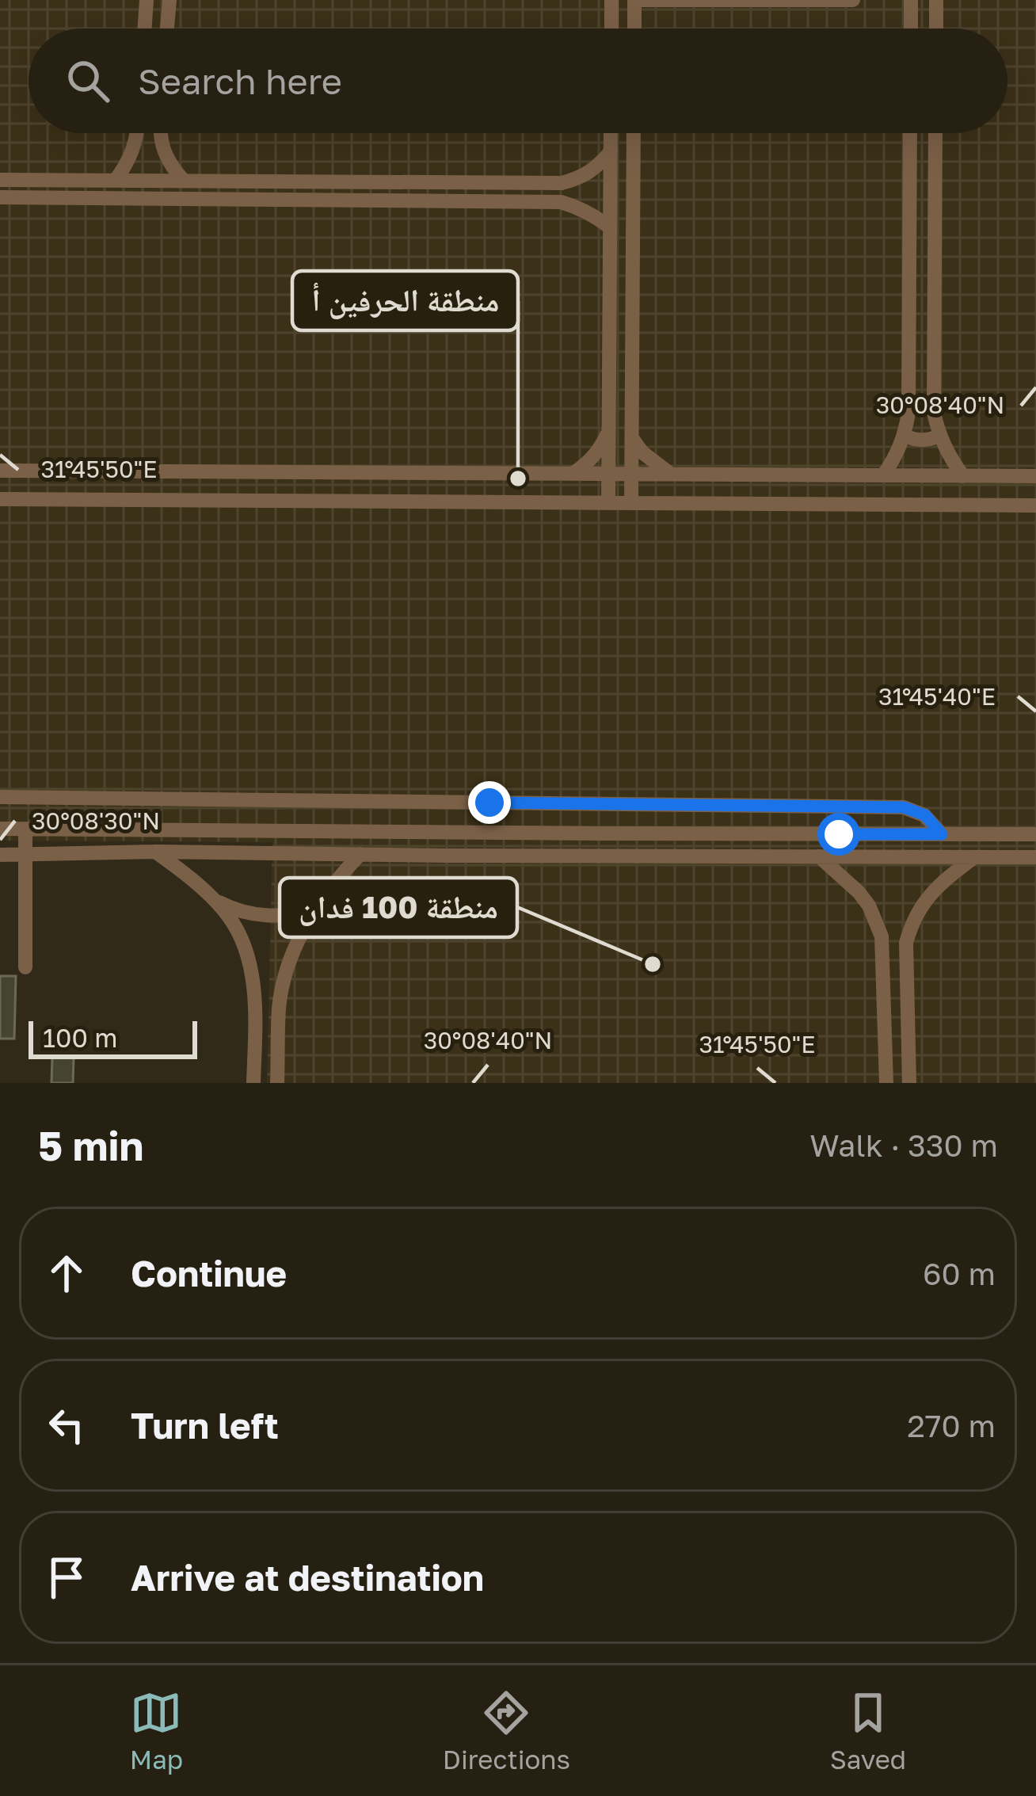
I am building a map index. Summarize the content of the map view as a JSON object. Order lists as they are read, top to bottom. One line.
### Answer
{"places":["منطقة الحرفين أ","منطقة 100 فدان"],"scale_bar":"100 m","page":{"search":"Search here","scale":"100 m","heading":["5 min","Walk · 330 m"],"list":[["Continue","60 m"],["Turn left","270 m"],"Arrive at destination"],"nav":["Map","Directions","Saved"]},"coordinates":["30°08'40\"N","31°45'50\"E","31°45'40\"E","30°08'30\"N"]}
